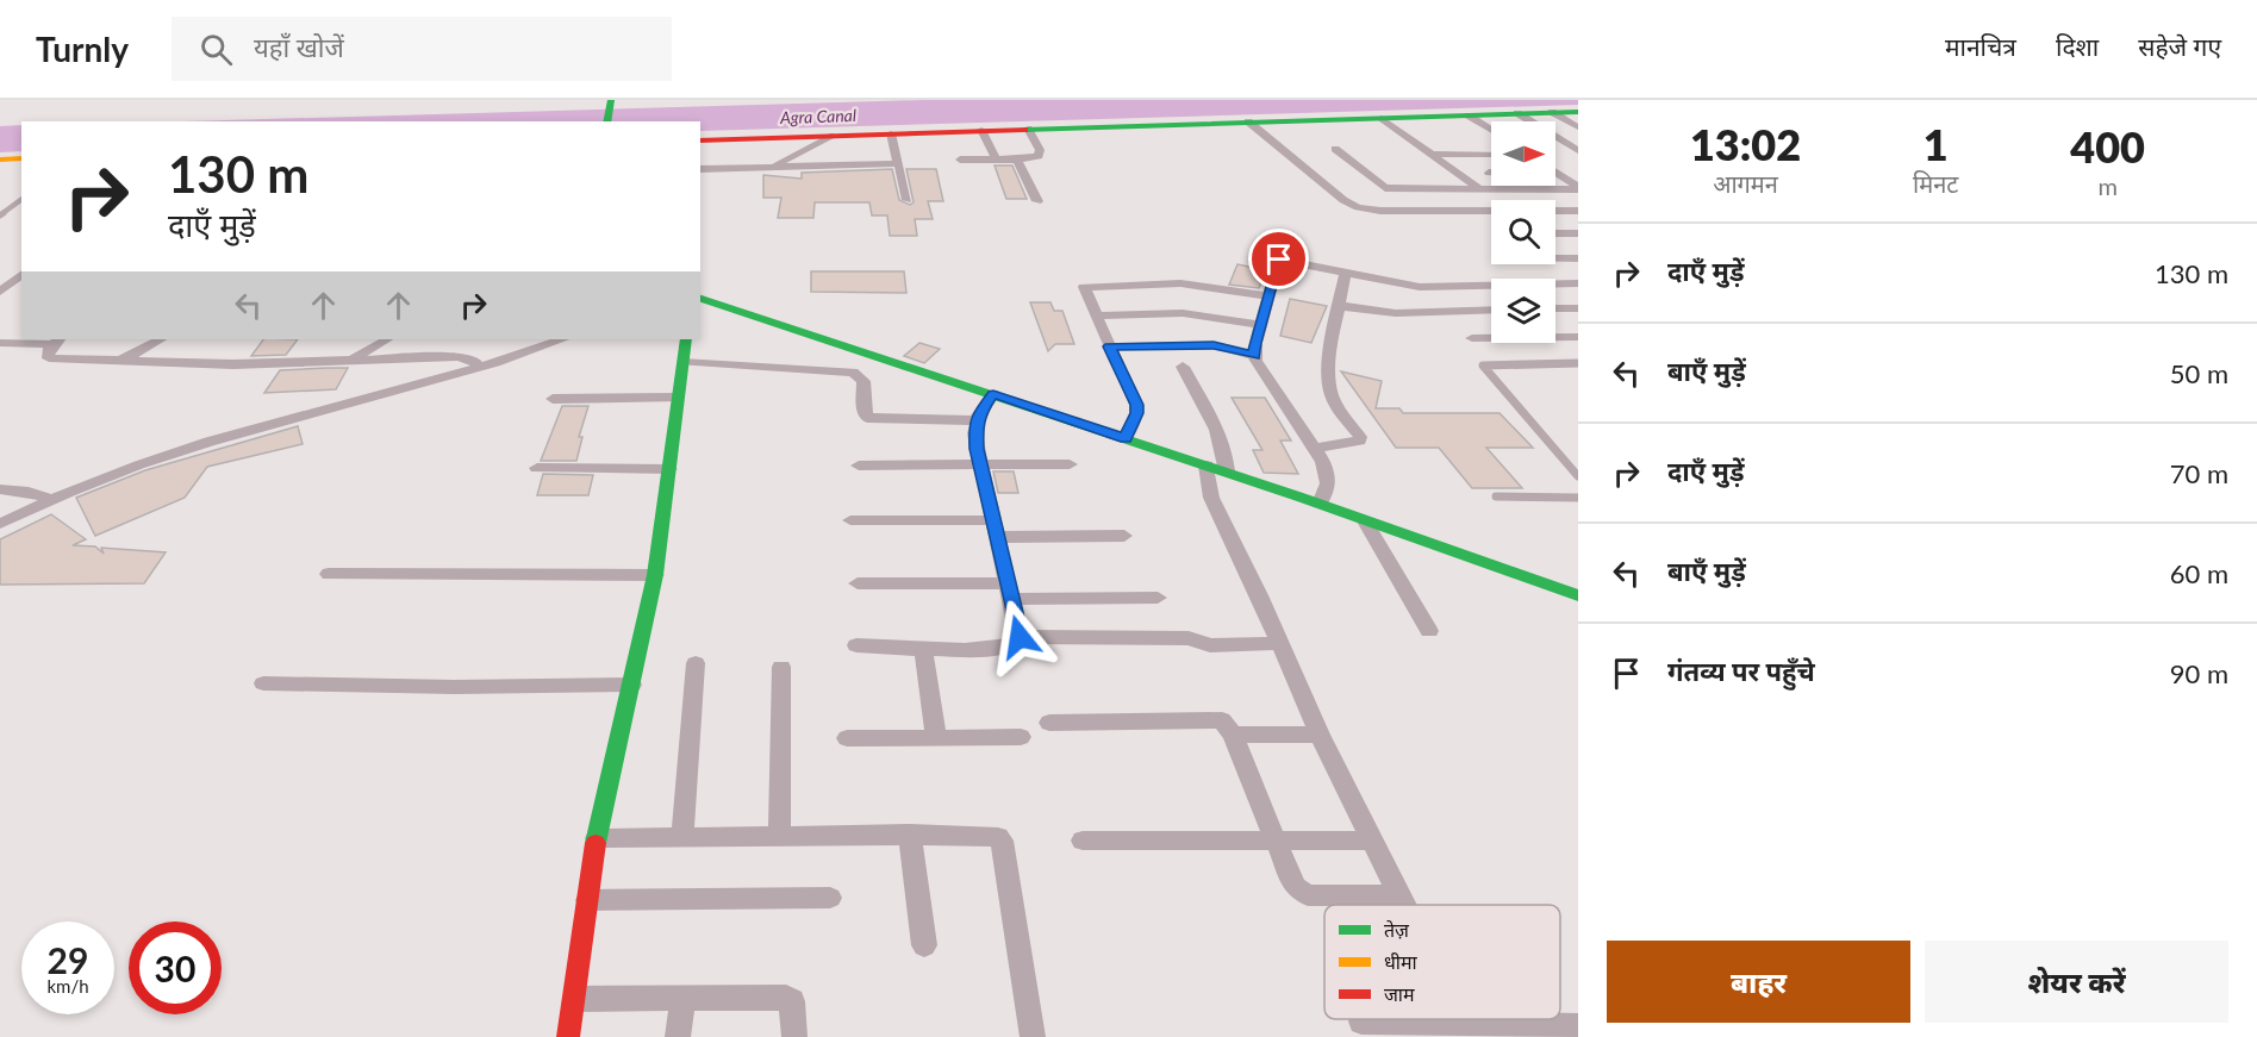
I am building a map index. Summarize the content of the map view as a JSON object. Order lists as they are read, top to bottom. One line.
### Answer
{"water":["Agra Canal"],"legend":["तेज़","धीमा","जाम"],"north":"right","page":{"header":"Turnly","search":"यहाँ खोजें","nav":["मानचित्र","दिशा","सहेजे गए"],"eta":["13:02","आगमन","1","मिनट","400","m"],"turn":["130 m","दाएँ मुड़ें"],"list":[{"name":"दाएँ मुड़ें","value":"130 m"},{"name":"बाएँ मुड़ें","value":"50 m"},{"name":"दाएँ मुड़ें","value":"70 m"},{"name":"बाएँ मुड़ें","value":"60 m"},{"name":"गंतव्य पर पहुँचे","value":"90 m"}],"speed":"29 km/h","limit":"30","buttons":["बाहर","शेयर करें"]}}
